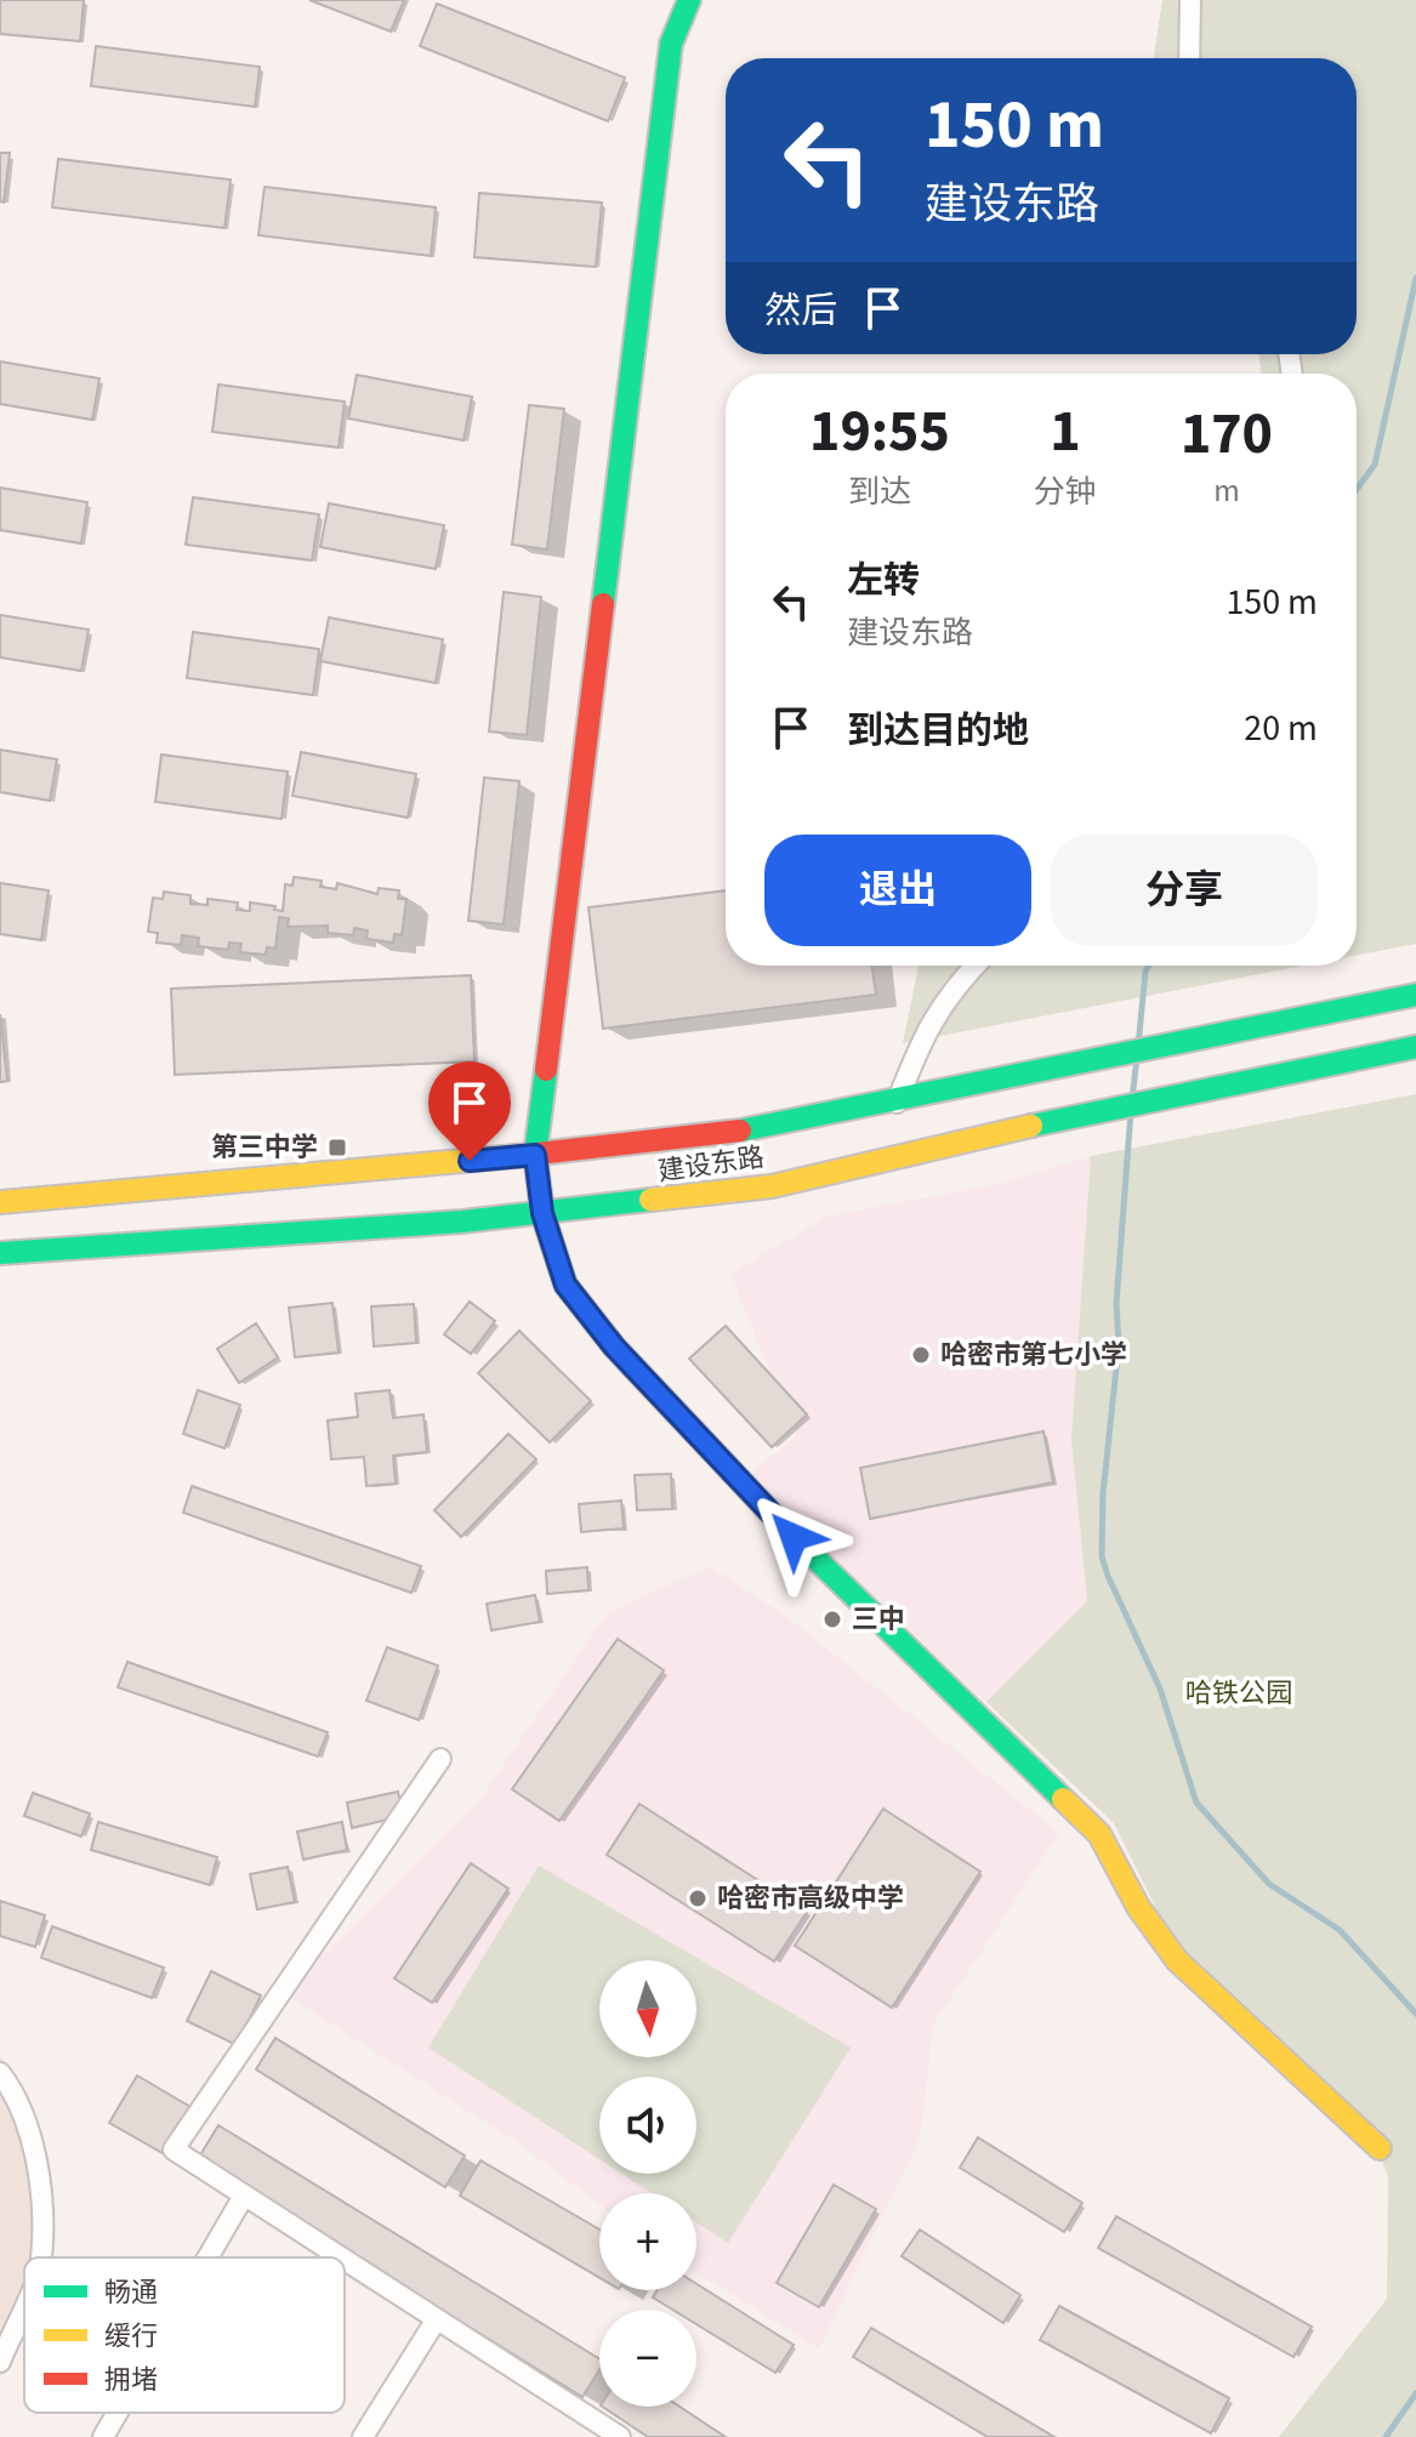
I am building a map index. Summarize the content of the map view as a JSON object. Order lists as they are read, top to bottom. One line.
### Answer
{"streets":{"main road":["建设东路"]},"parks":["哈铁公园"],"places":{"transit":["第三中学"],"other":["哈密市第七小学","三中","哈密市高级中学"]},"legend":["畅通","缓行","拥堵"],"north":"bottom","page":{"turn":["150 m","建设东路"],"then":"然后","eta":["19:55","到达","1","分钟","170","m"],"list":[{"name":"左转","note":"建设东路","value":"150 m"},{"name":"到达目的地","value":"20 m"}],"buttons":["退出","分享"],"map_buttons":["+","−"]}}
